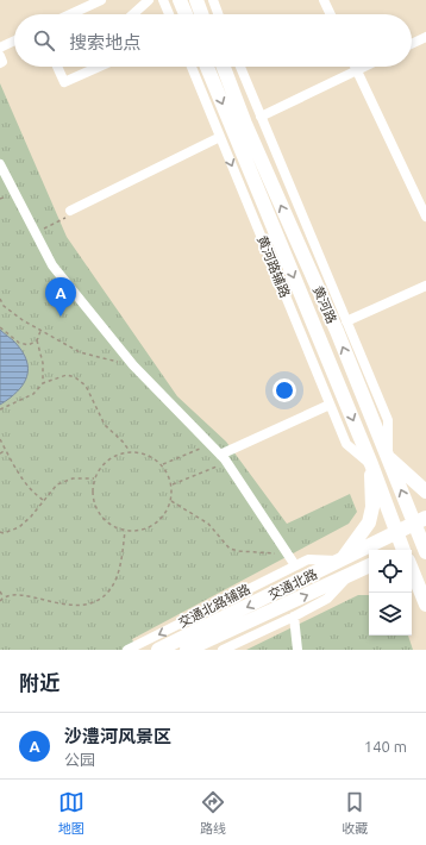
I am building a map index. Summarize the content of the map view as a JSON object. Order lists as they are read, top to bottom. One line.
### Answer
{"streets":{"main road":["黄河路","交通北路"],"street":["黄河路辅路","交通北路辅路"]},"crossings":[["黄河路辅路","黄河路"],["黄河路","交通北路"],["交通北路","交通北路辅路"]],"page":{"search":"搜索地点","pins":"A","heading":"附近","list":[{"mark":"A","name":"沙澧河风景区","note":"公园","value":"140 m"}],"nav":["地图","路线","收藏"]}}
